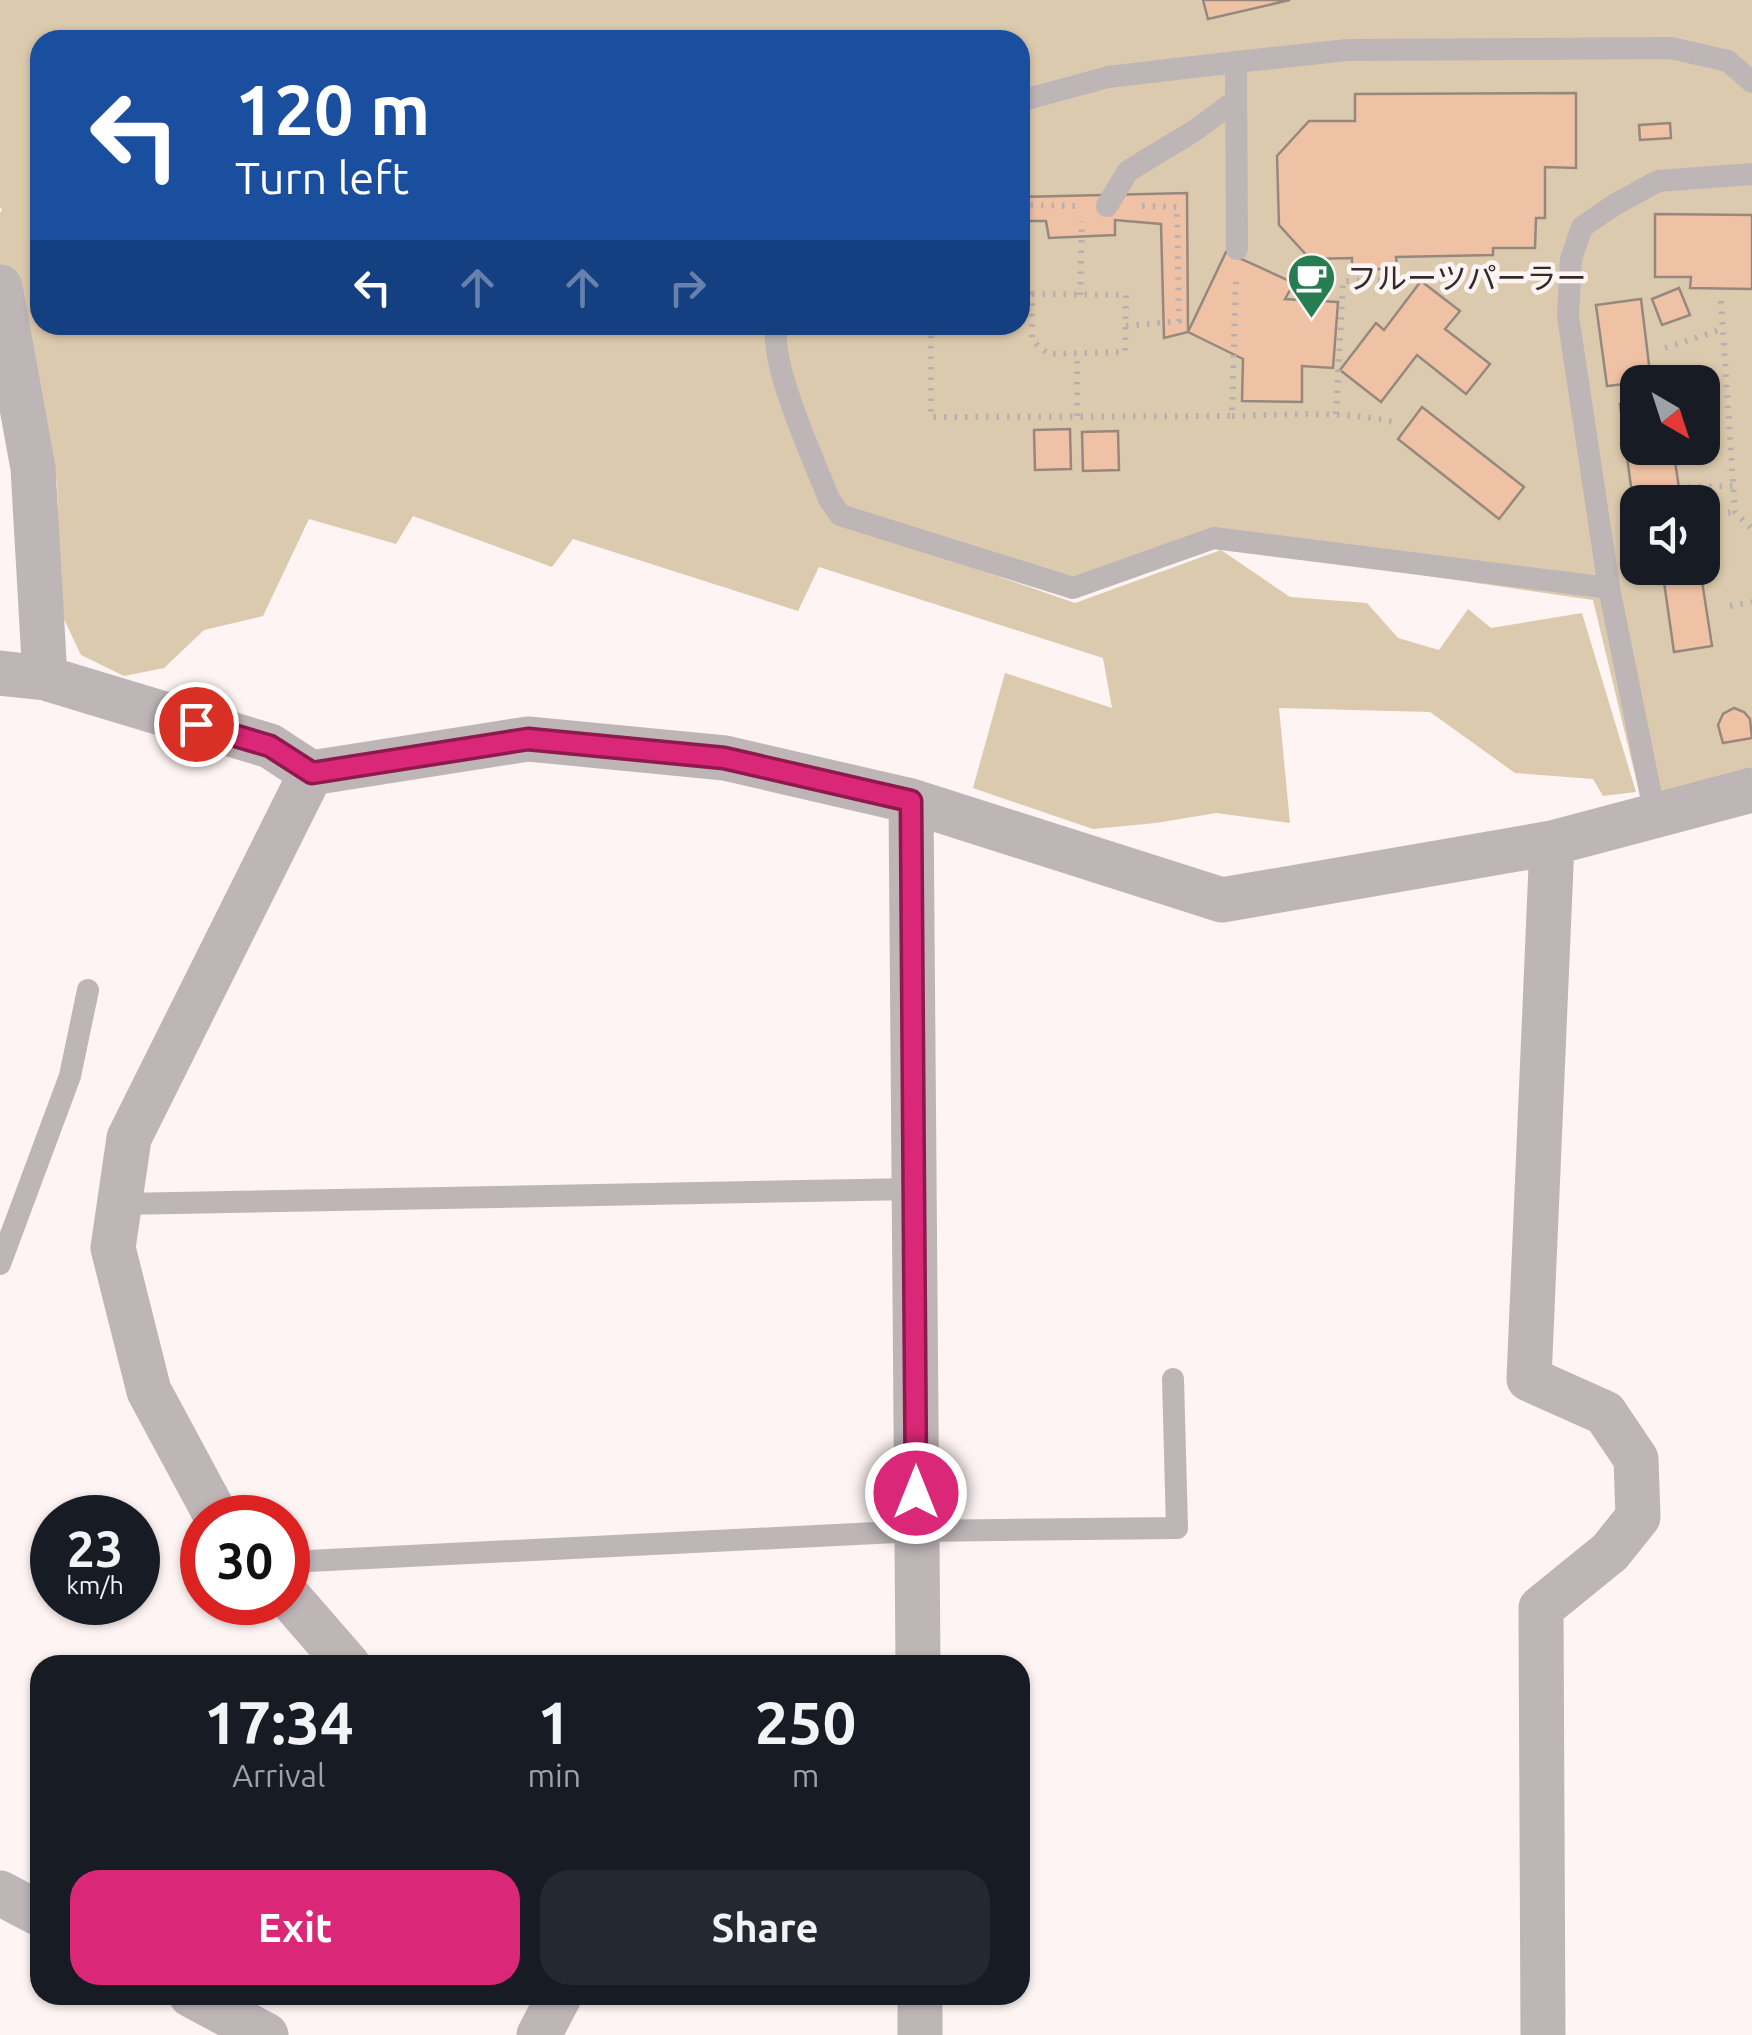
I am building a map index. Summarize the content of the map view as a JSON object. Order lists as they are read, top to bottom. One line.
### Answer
{"places":{"cafe":["フルーツパーラー"]},"north":"bottom right","page":{"turn":["120 m","Turn left"],"speed":"23 km/h","limit":"30","eta":["17:34","Arrival","1","min","250","m"],"buttons":["Exit","Share"]}}
